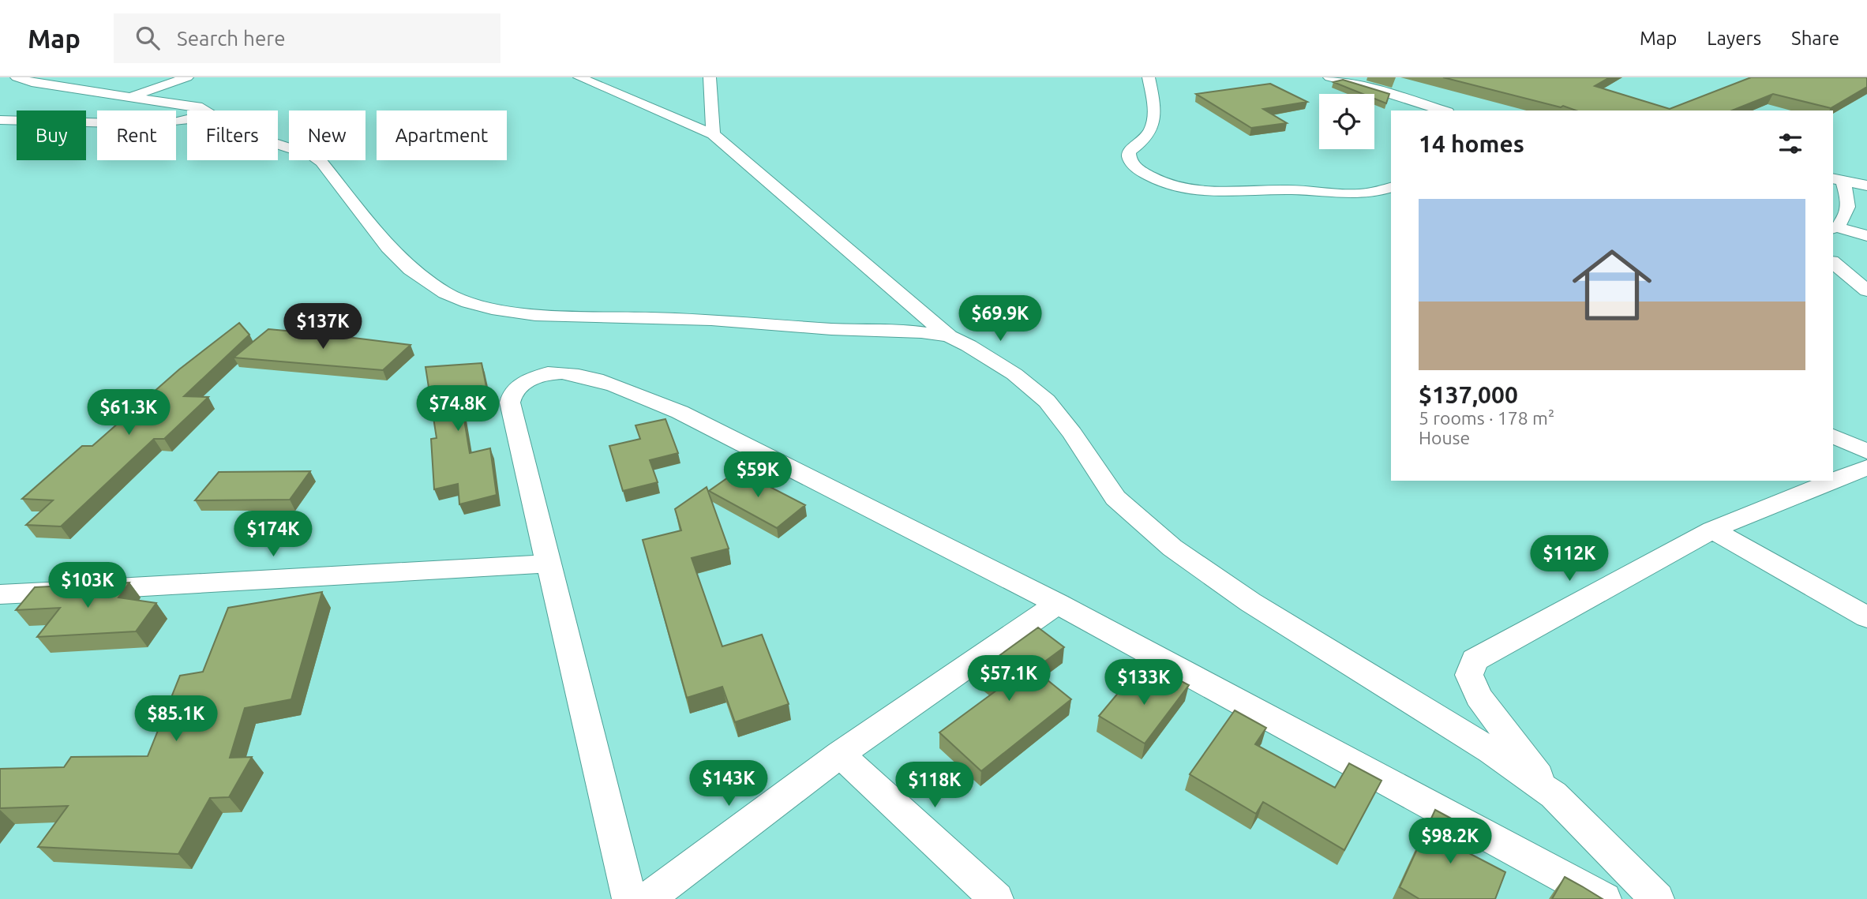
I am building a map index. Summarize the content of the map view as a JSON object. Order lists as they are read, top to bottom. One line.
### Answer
{"page":{"header":"Map","search":"Search here","nav":["Map","Layers","Share"],"chip":["Buy","Rent","Filters","New","Apartment"],"heading":"14 homes","list":[{"name":"$137,000","note":"5 rooms · 178 m² · House"}],"price":["$69.9K","$137K","$74.8K","$61.3K","$59K","$174K","$112K","$103K","$57.1K","$133K","$85.1K","$143K","$118K","$98.2K"]}}
